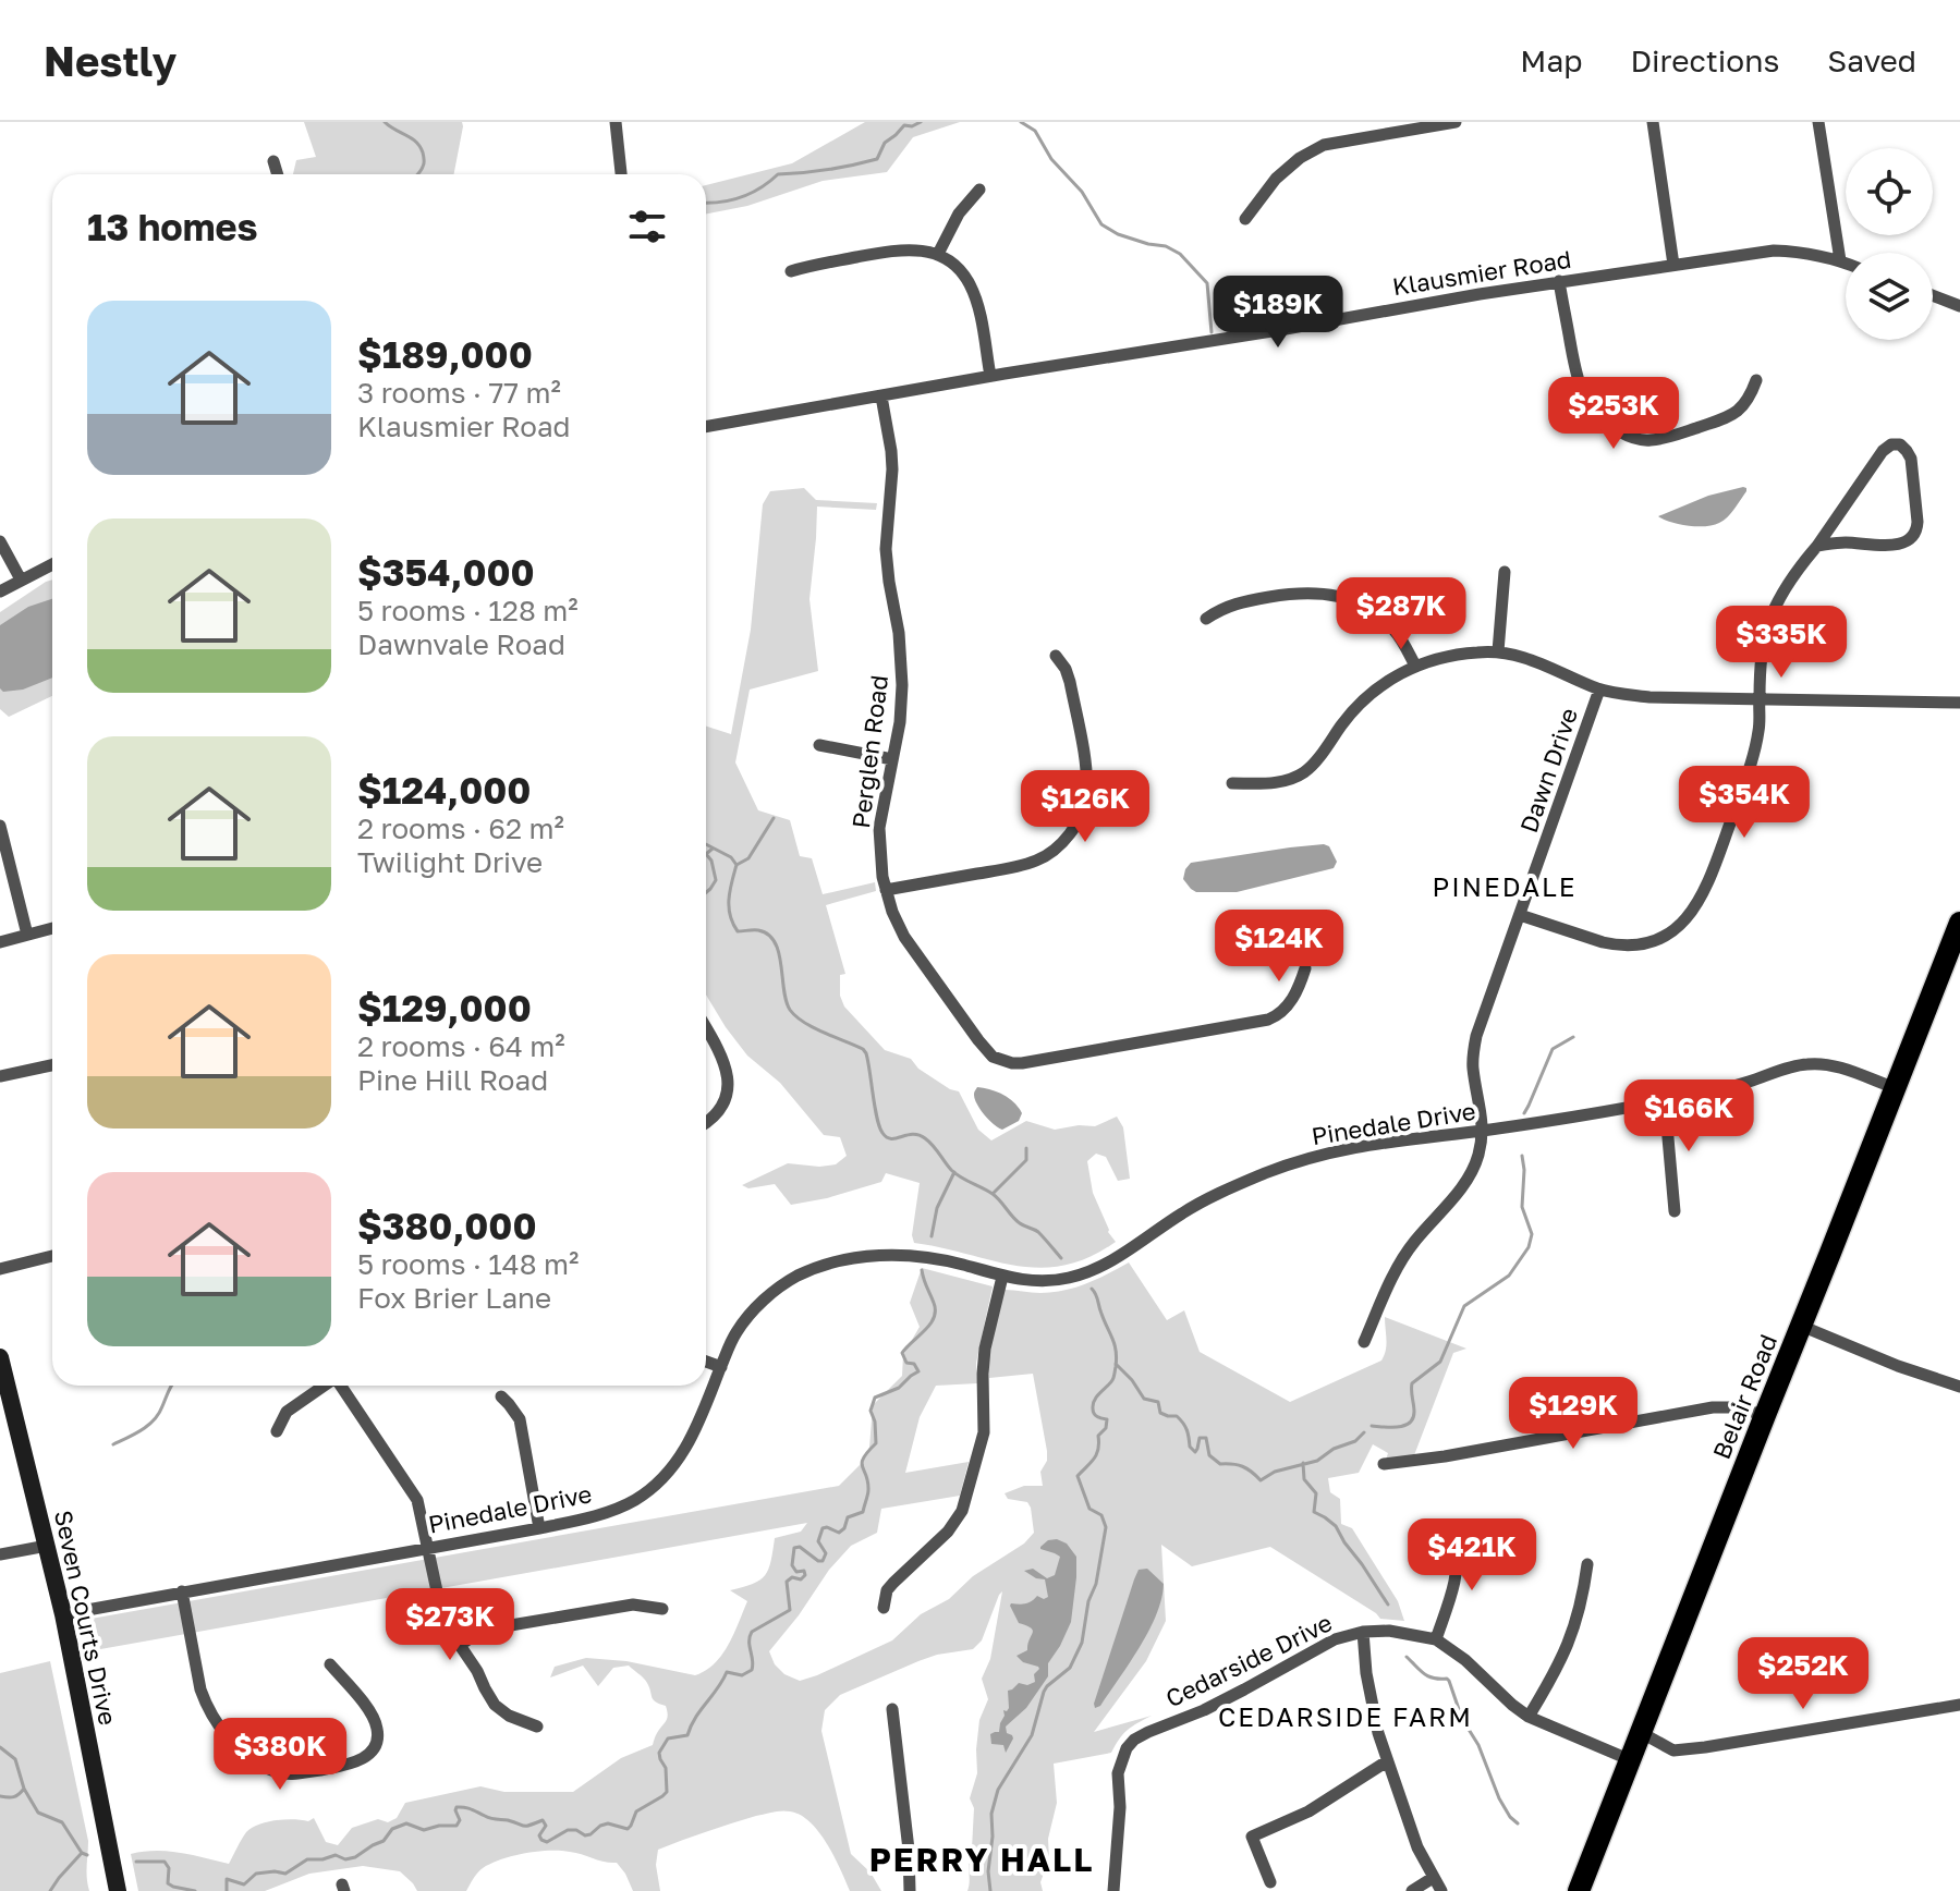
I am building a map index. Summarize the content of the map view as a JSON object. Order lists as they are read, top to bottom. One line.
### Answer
{"streets":{"highway":["Belair Road"],"street":["Klausmier Road","Perglen Road","Dawn Drive","Pinedale Drive","Seven Courts Drive","Cedarside Drive"]},"crossings":[["Klausmier Road","Perglen Road"],["Dawn Drive","Pinedale Drive"],["Pinedale Drive","Belair Road"],["Pinedale Drive","Seven Courts Drive"],["Belair Road","Cedarside Drive"]],"districts":["PINEDALE","CEDARSIDE FARM","PERRY HALL"],"page":{"header":"Nestly","nav":["Map","Directions","Saved"],"heading":"13 homes","price":["$189K","$253K","$287K","$335K","$354K","$126K","$124K","$166K","$129K","$421K","$273K","$252K","$380K"],"list":[{"name":"$189,000","note":"3 rooms · 77 m² · Klausmier Road"},{"name":"$354,000","note":"5 rooms · 128 m² · Dawnvale Road"},{"name":"$124,000","note":"2 rooms · 62 m² · Twilight Drive"},{"name":"$129,000","note":"2 rooms · 64 m² · Pine Hill Road"},{"name":"$380,000","note":"5 rooms · 148 m² · Fox Brier Lane"}]}}
